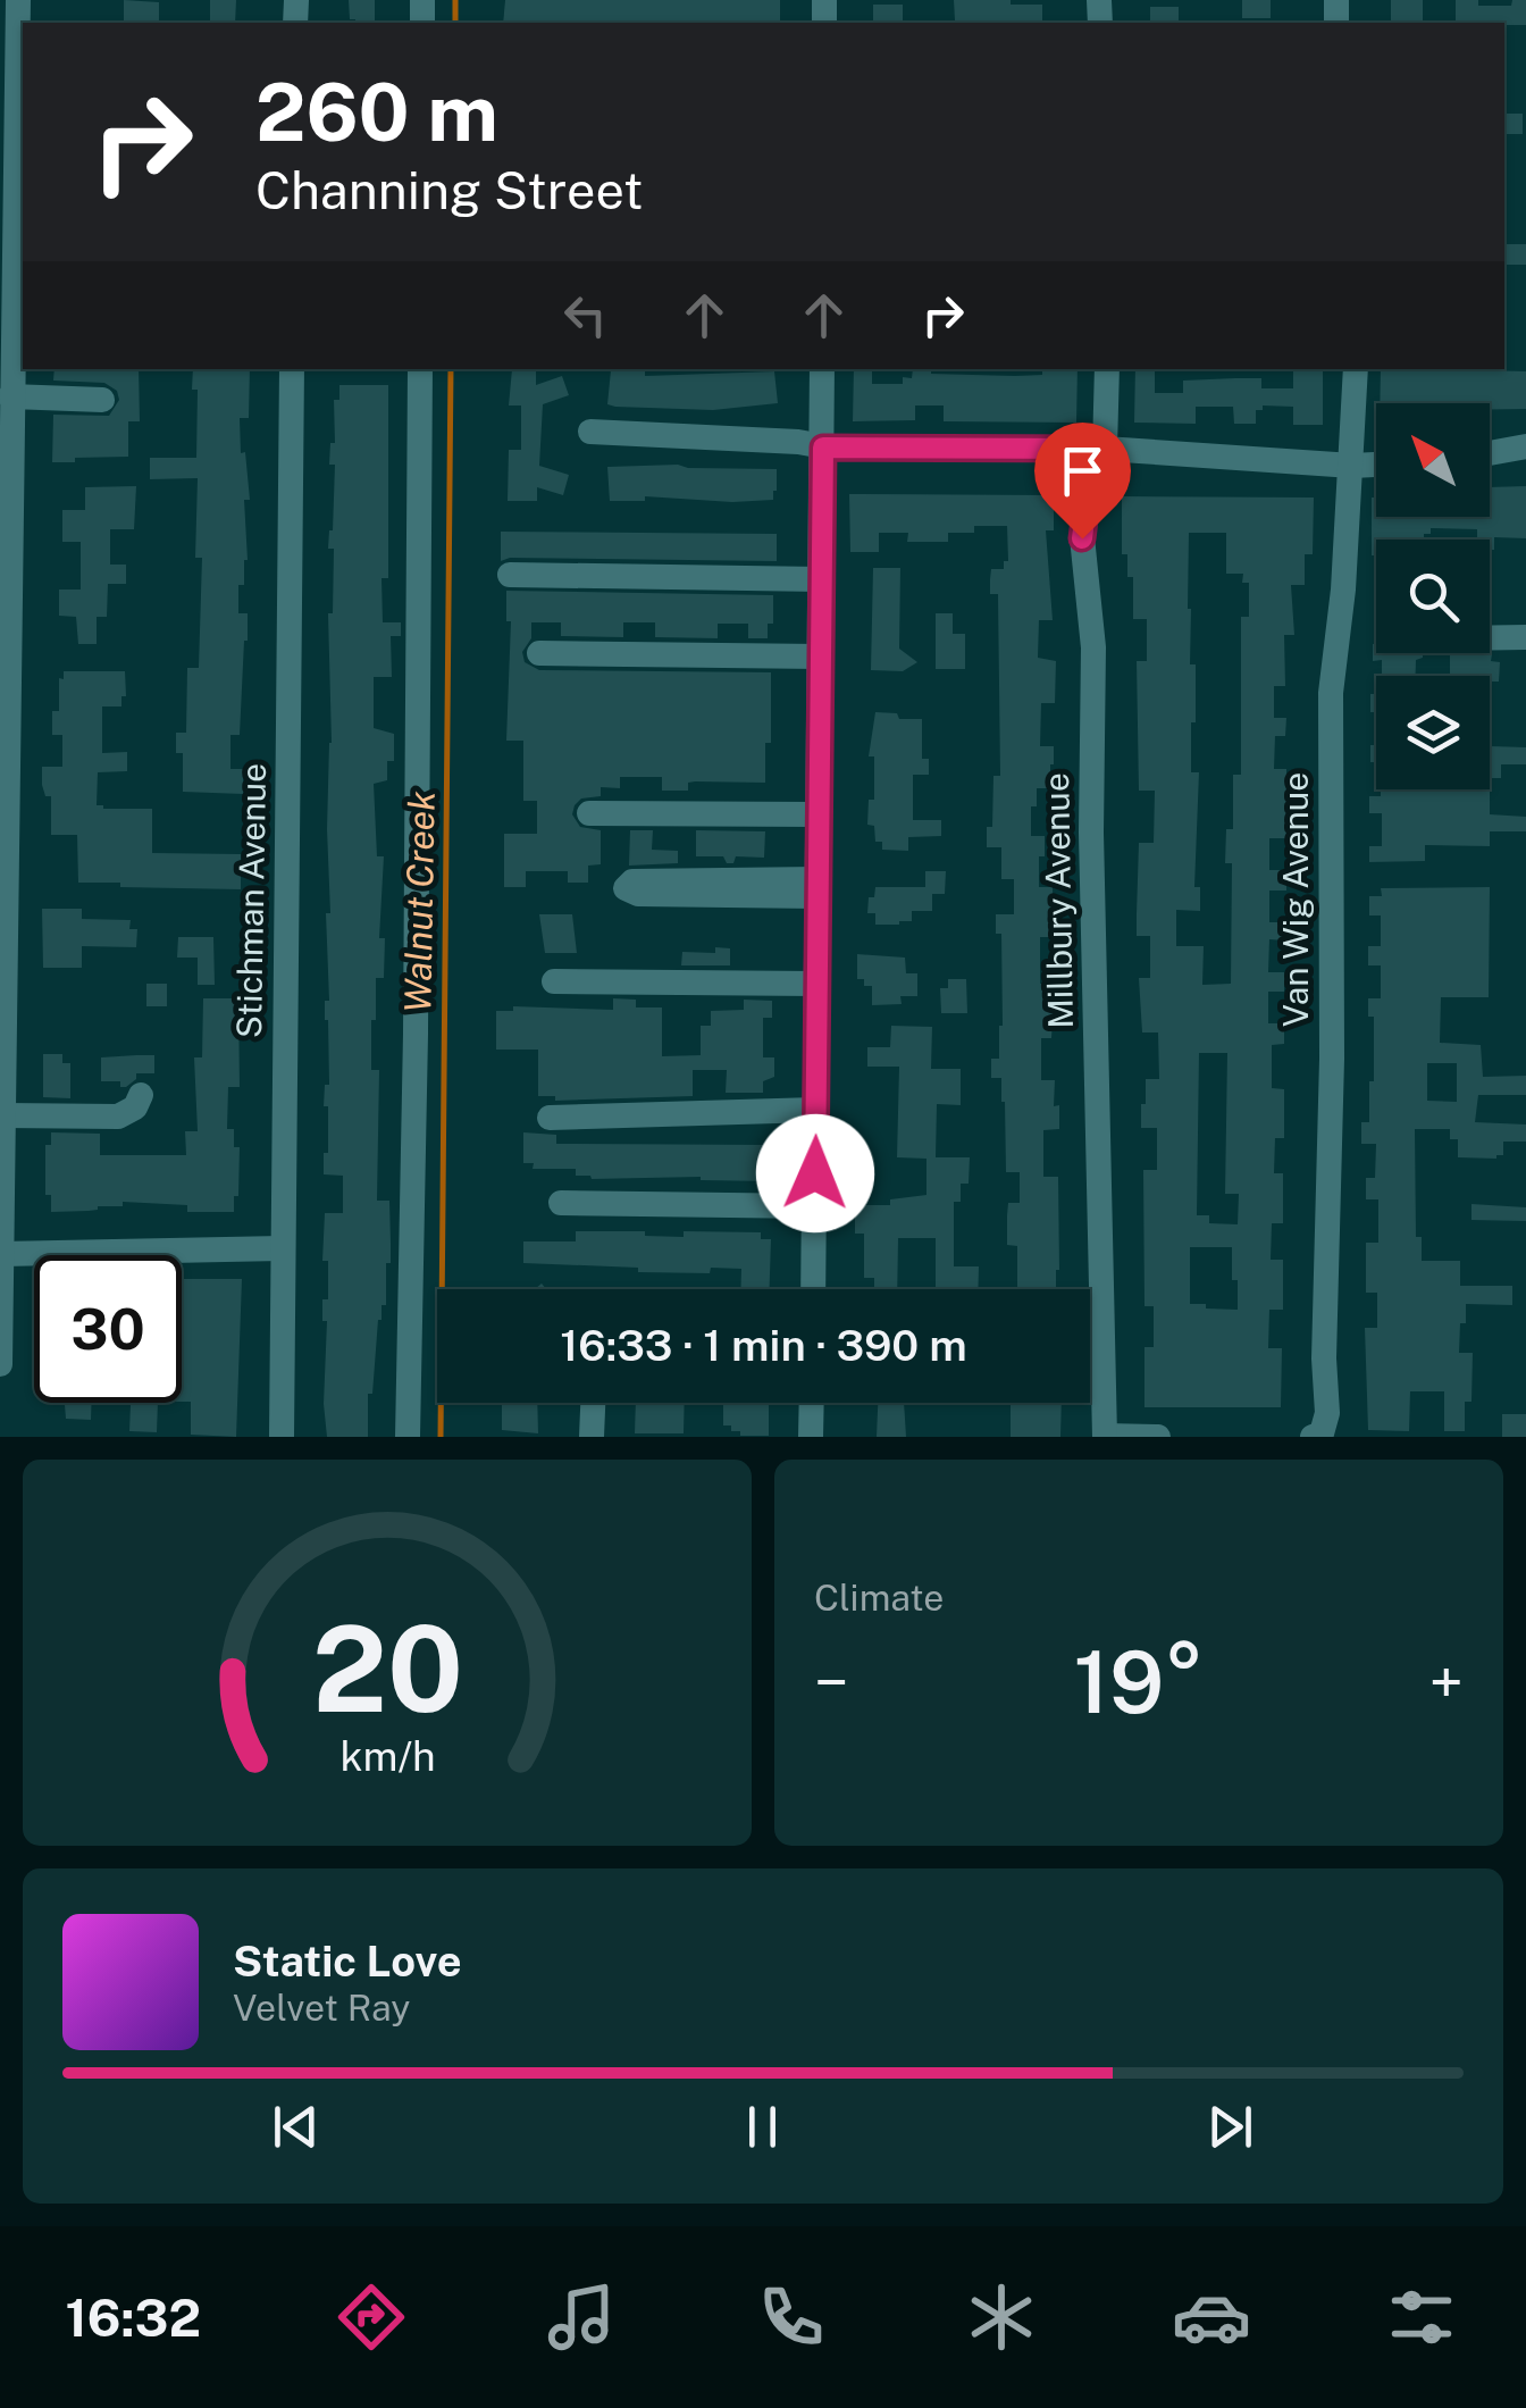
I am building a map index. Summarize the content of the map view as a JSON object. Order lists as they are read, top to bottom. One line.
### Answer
{"streets":{"street":["Van Wig Avenue","Stichman Avenue","Millbury Avenue"]},"water":["Walnut Creek"],"north":"top left","page":{"turn":["260 m","Channing Street"],"limit":"30","trip":"16:33 · 1 min · 390 m","tile":"Climate","heat":["−","19°","+"],"song":["Static Love","Velvet Ray"],"tabs":"16:32","gauge":["20","km/h"]}}
